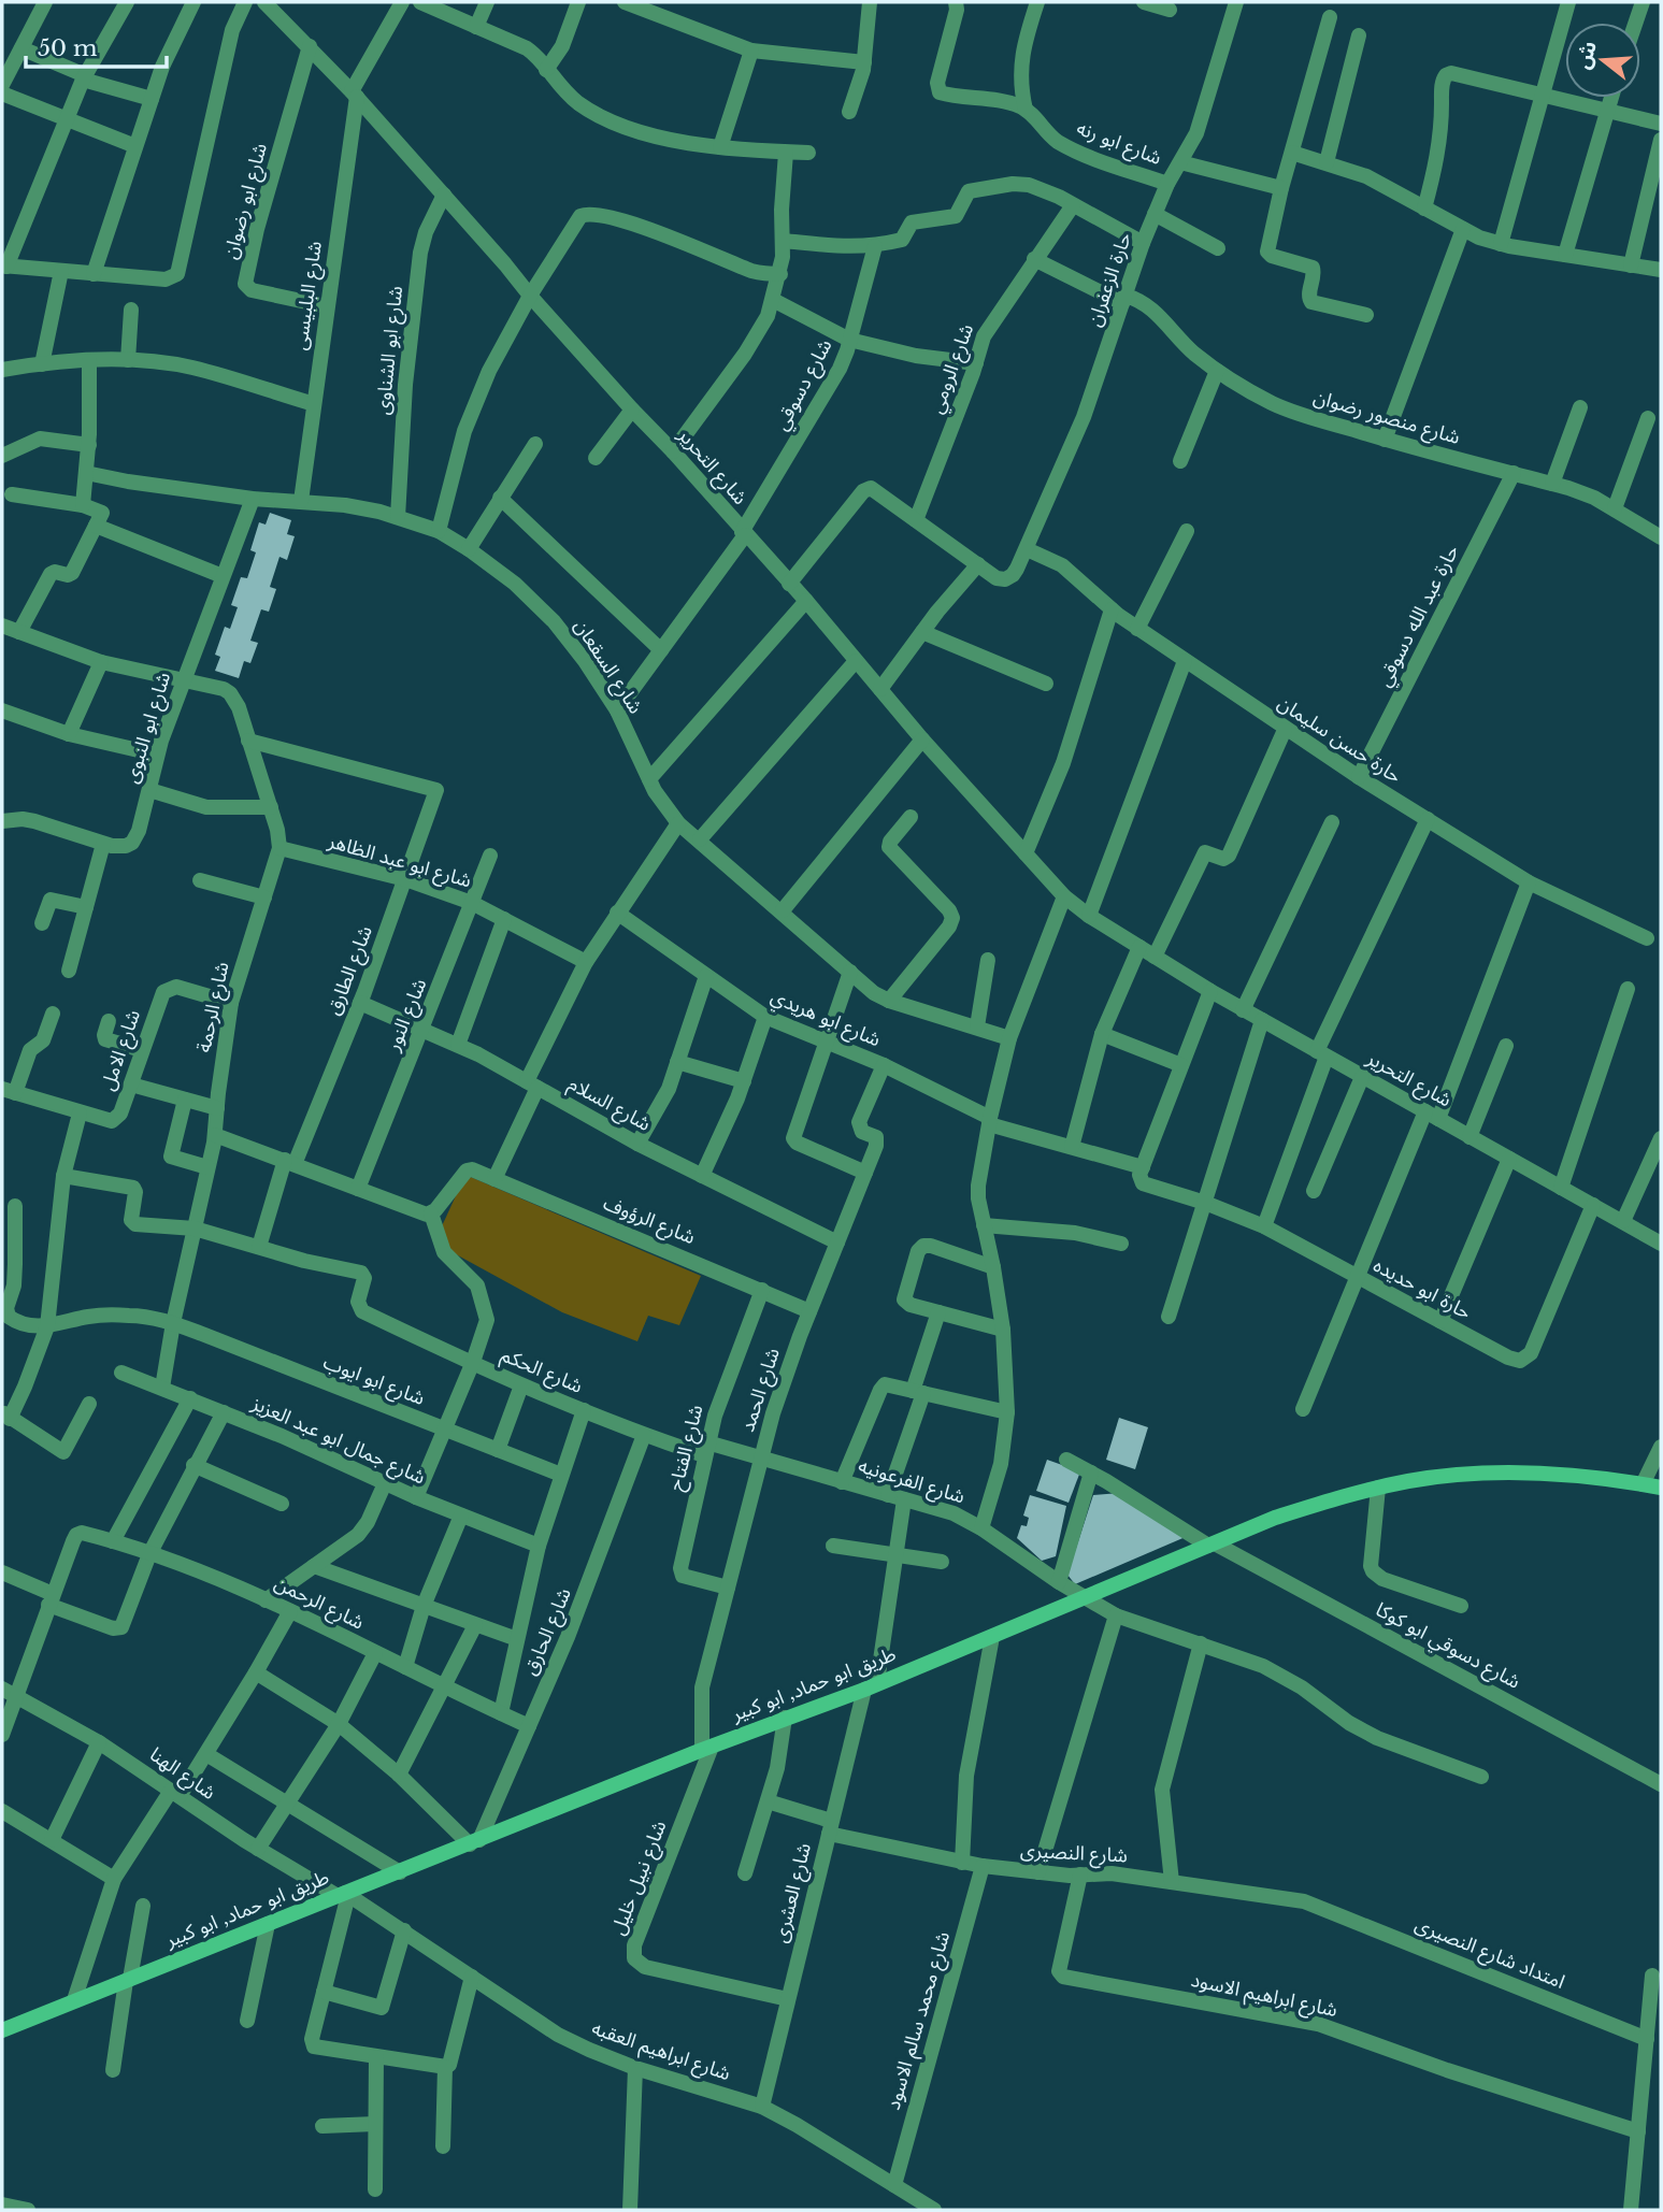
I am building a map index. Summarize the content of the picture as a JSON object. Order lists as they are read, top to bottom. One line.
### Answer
{"streets":{"main road":["طريق ابو حماد, ابو كبير"],"street":["شارع ابو رنه","شارع ابو رضوان","حارة الزعفران","شارع البلبيسى","شارع ابو الشناوى","شارع الرومي","شارع دسوقي","شارع منصور رضوان","شارع التحرير","حارة عبد الله دسوقي","شارع السقعان","شارع ابو النبوى","حارة حسن سليمان","شارع ابو عبد الظاهر","شارع الطارق","شارع الرحمة","شارع النور","شارع ابو هريدي","شارع الامل","شارع السلام","شارع الرؤوف","حارة ابو حديده","شارع الحكم","شارع ابو ايوب","شارع الحمد","شارع جمال ابو عبد العزيز","شارع الفتاح","شارع الفرعونيه","شارع الرحمن","شارع الحارق","شارع دسوقي ابو كوكا","شارع الهنا","شارع النصيرى","شارع نبيل خليل","شارع العشرى","امتداد شارع النصيرى","شارع ابراهيم الاسود","شارع محمد سالم الاسود","شارع ابراهيم العقبه"]},"crossings":[["شارع ابو رنه","حارة الزعفران"],["شارع ابو رضوان","شارع البلبيسى"],["شارع ابو رضوان","شارع التحرير"],["حارة الزعفران","شارع منصور رضوان"],["حارة الزعفران","حارة حسن سليمان"],["شارع البلبيسى","شارع التحرير"],["شارع البلبيسى","شارع السقعان"],["شارع ابو الشناوى","شارع التحرير"],["شارع ابو الشناوى","شارع السقعان"],["شارع الرومي","شارع منصور رضوان"],["شارع دسوقي","شارع التحرير"],["شارع دسوقي","شارع السقعان"],["شارع منصور رضوان","حارة عبد الله دسوقي"],["شارع التحرير","حارة ابو حديده"],["حارة عبد الله دسوقي","حارة حسن سليمان"],["شارع السقعان","شارع ابو النبوى"],["شارع ابو النبوى","شارع الرحمة"],["شارع ابو عبد الظاهر","شارع الطارق"],["شارع ابو عبد الظاهر","شارع الرحمة"],["شارع ابو عبد الظاهر","شارع النور"],["شارع الطارق","شارع الرحمة"],["شارع الطارق","شارع السلام"],["شارع الطارق","شارع الحكم"],["شارع الرحمة","شارع الامل"],["شارع الرحمة","شارع ابو ايوب"],["شارع الرحمة","شارع جمال ابو عبد العزيز"],["شارع النور","شارع السلام"],["شارع ابو هريدي","حارة ابو حديده"],["شارع ابو هريدي","شارع الحمد"],["شارع السلام","شارع الحمد"],["شارع الرؤوف","شارع الحمد"],["شارع الرؤوف","شارع الفتاح"],["شارع الحكم","شارع الفتاح"],["شارع الحكم","شارع الفرعونيه"],["شارع الحكم","شارع الحارق"],["شارع الحمد","شارع الفتاح"],["شارع الحمد","شارع الفرعونيه"],["شارع الحمد","طريق ابو حماد, ابو كبير"],["شارع الحمد","شارع نبيل خليل"],["شارع الفتاح","شارع الفرعونيه"],["شارع الفرعونيه","طريق ابو حماد, ابو كبير"],["شارع الفرعونيه","شارع العشرى"],["شارع الرحمن","شارع الحارق"],["شارع الحارق","طريق ابو حماد, ابو كبير"],["شارع دسوقي ابو كوكا","طريق ابو حماد, ابو كبير"],["طريق ابو حماد, ابو كبير","شارع الهنا"],["طريق ابو حماد, ابو كبير","شارع نبيل خليل"],["طريق ابو حماد, ابو كبير","شارع العشرى"],["طريق ابو حماد, ابو كبير","شارع ابراهيم العقبه"],["شارع الهنا","شارع ابراهيم العقبه"],["شارع النصيرى","شارع العشرى"],["شارع النصيرى","امتداد شارع النصيرى"],["شارع النصيرى","شارع ابراهيم الاسود"],["شارع النصيرى","شارع محمد سالم الاسود"],["شارع نبيل خليل","شارع العشرى"],["شارع العشرى","شارع ابراهيم العقبه"],["شارع محمد سالم الاسود","شارع ابراهيم العقبه"]],"scale_bar":"50 m","north":"left"}
